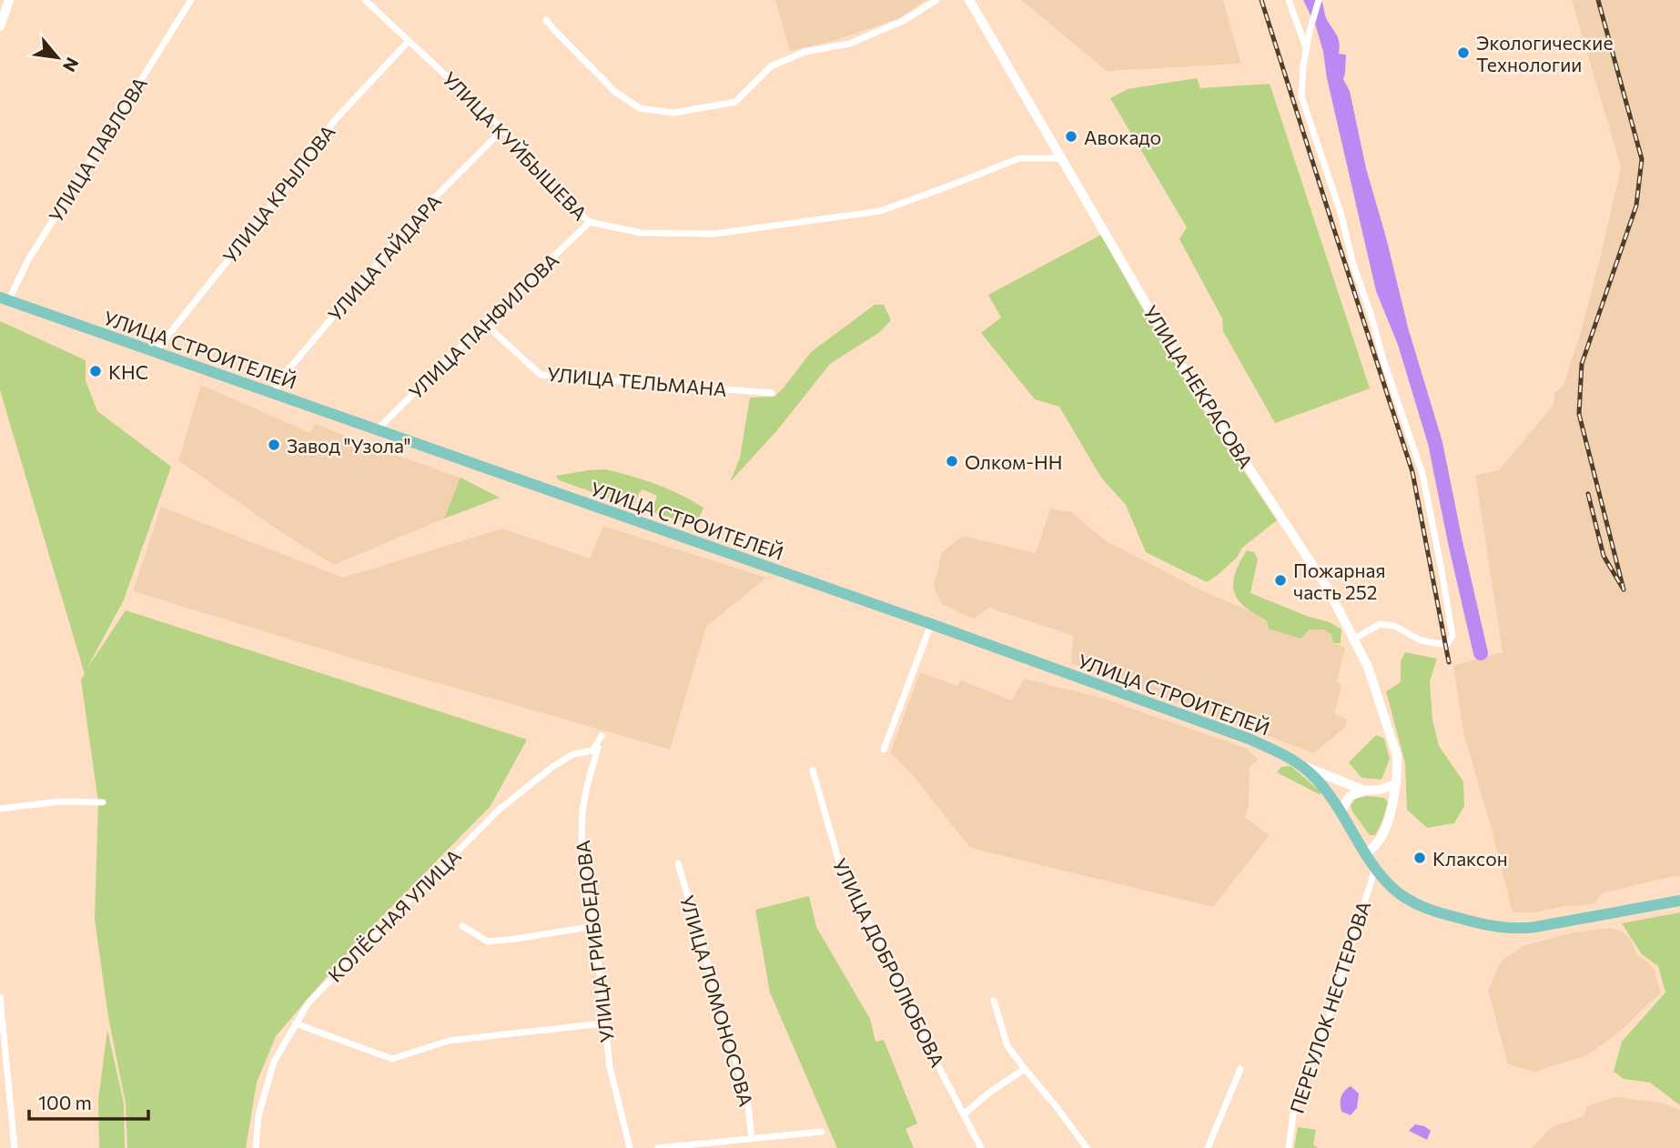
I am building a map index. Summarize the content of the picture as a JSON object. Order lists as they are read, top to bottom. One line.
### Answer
{"streets":{"main road":["УЛИЦА СТРОИТЕЛЕЙ"],"street":["УЛИЦА КУЙБЫШЕВА","УЛИЦА ПАВЛОВА","УЛИЦА КРЫЛОВА","УЛИЦА ГАЙДАРА","УЛИЦА ПАНФИЛОВА","УЛИЦА ТЕЛЬМАНА","УЛИЦА НЕКРАСОВА","КОЛЁСНАЯ УЛИЦА","УЛИЦА ГРИБОЕДОВА","УЛИЦА ДОБРОЛЮБОВА","УЛИЦА ЛОМОНОСОВА","ПЕРЕУЛОК НЕСТЕРОВА"]},"crossings":[["УЛИЦА КУЙБЫШЕВА","УЛИЦА КРЫЛОВА"],["УЛИЦА КУЙБЫШЕВА","УЛИЦА ГАЙДАРА"],["УЛИЦА КУЙБЫШЕВА","УЛИЦА ПАНФИЛОВА"],["УЛИЦА КУЙБЫШЕВА","УЛИЦА НЕКРАСОВА"],["УЛИЦА ПАВЛОВА","УЛИЦА СТРОИТЕЛЕЙ"],["УЛИЦА КРЫЛОВА","УЛИЦА СТРОИТЕЛЕЙ"],["УЛИЦА ГАЙДАРА","УЛИЦА СТРОИТЕЛЕЙ"],["УЛИЦА ПАНФИЛОВА","УЛИЦА СТРОИТЕЛЕЙ"],["УЛИЦА ПАНФИЛОВА","УЛИЦА ТЕЛЬМАНА"],["УЛИЦА СТРОИТЕЛЕЙ","УЛИЦА НЕКРАСОВА"],["УЛИЦА СТРОИТЕЛЕЙ","ПЕРЕУЛОК НЕСТЕРОВА"],["КОЛЁСНАЯ УЛИЦА","УЛИЦА ГРИБОЕДОВА"]],"places":["Экологические Технологии","Авокадо","КНС","Завод \"Узола\"","Олком-НН","Пожарная часть 252","Клаксон"],"scale_bar":"100 m","north":"bottom right"}
